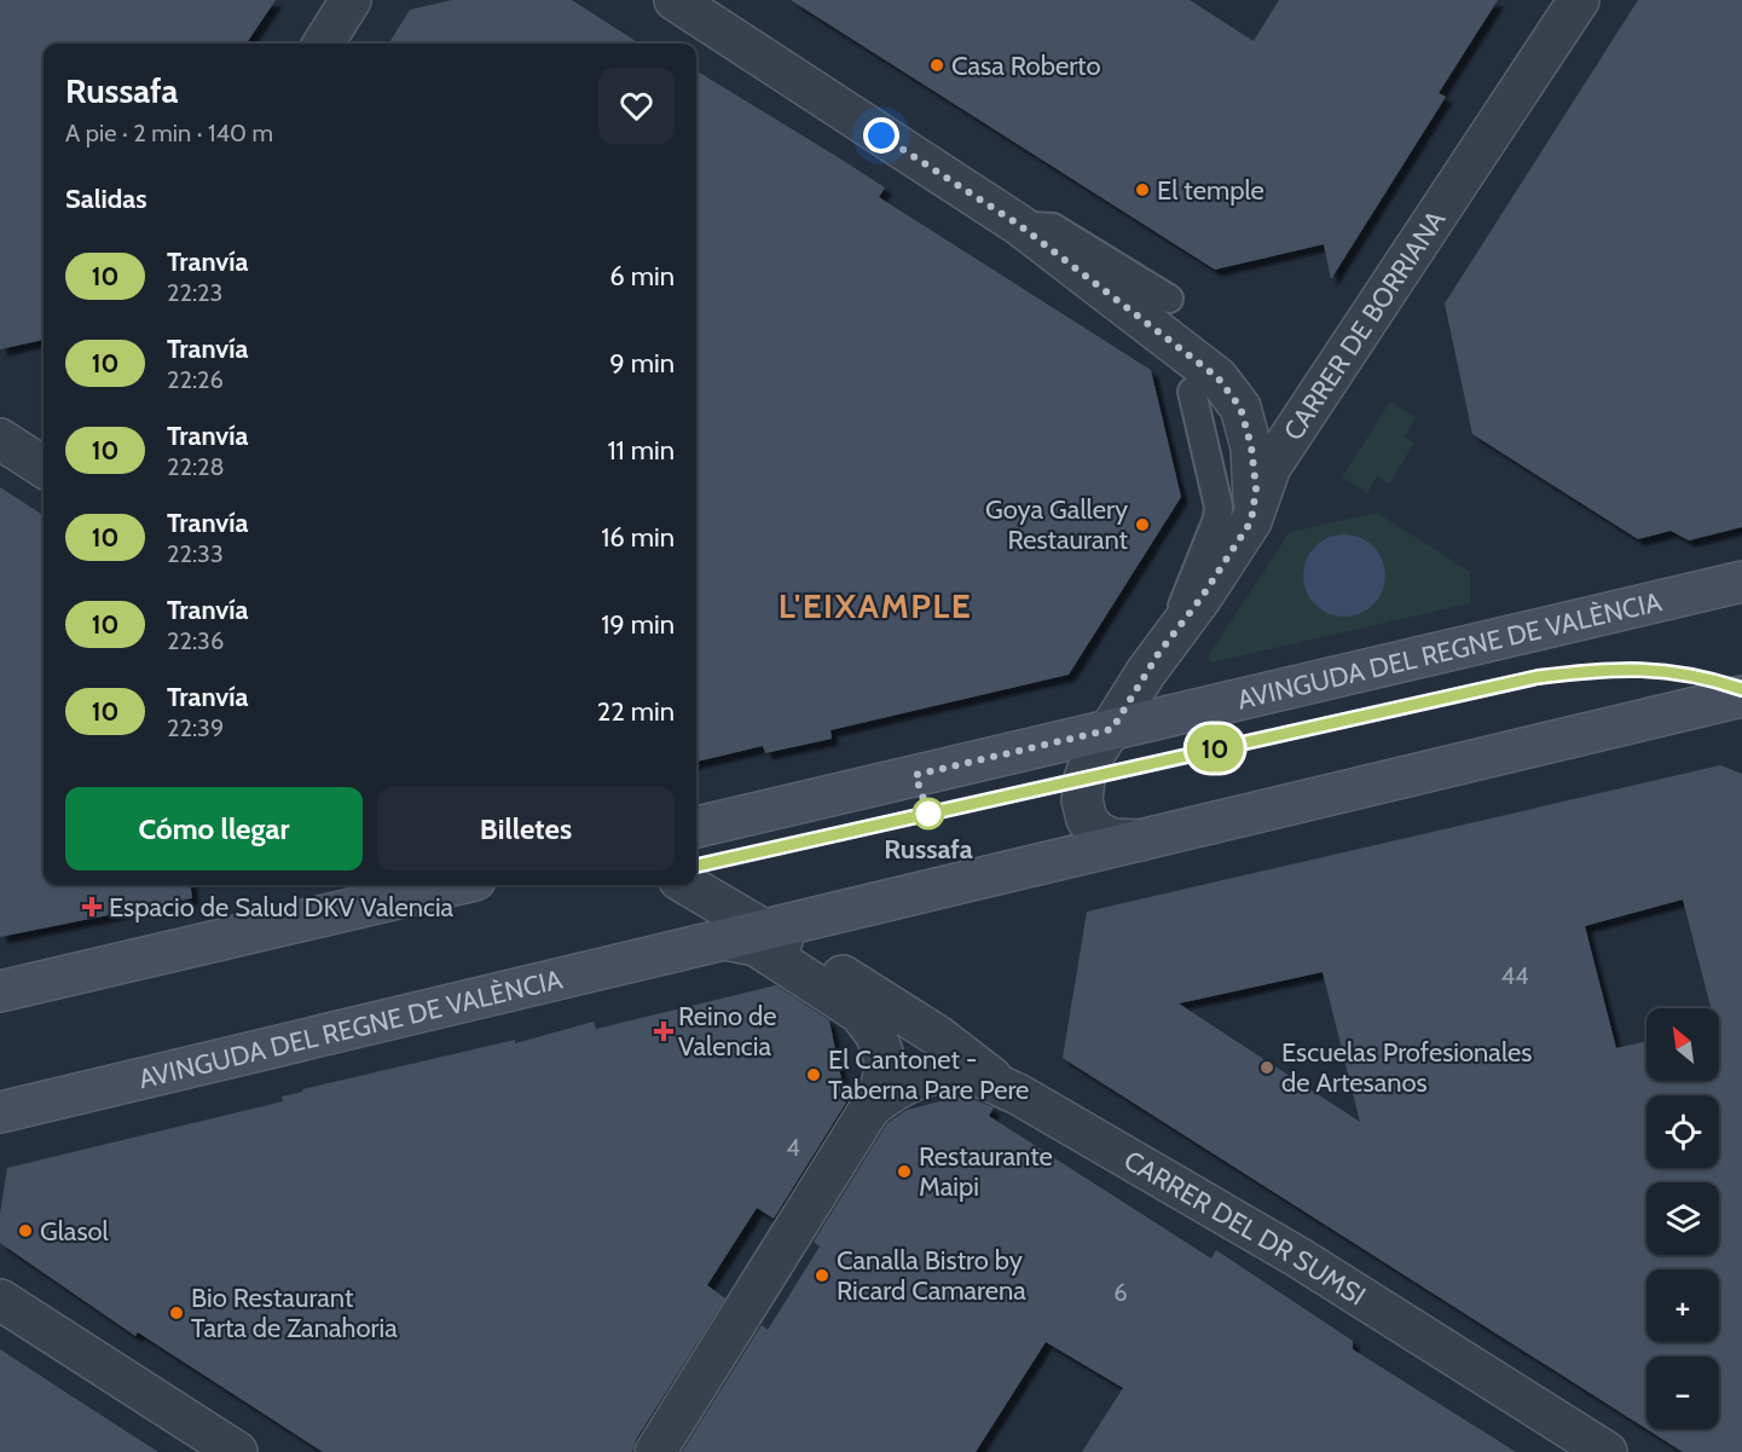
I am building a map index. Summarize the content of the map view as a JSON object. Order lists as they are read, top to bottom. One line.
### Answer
{"streets":{"main road":["AVINGUDA DEL REGNE DE VALÈNCIA"],"street":["CARRER DE BORRIANA","CARRER DEL DR SUMSI"]},"crossings":[["CARRER DE BORRIANA","AVINGUDA DEL REGNE DE VALÈNCIA"],["AVINGUDA DEL REGNE DE VALÈNCIA","CARRER DEL DR SUMSI"]],"districts":["L'EIXAMPLE"],"places":{"other":["Casa Roberto","El temple","Goya Gallery Restaurant","Russafa","Escuelas Profesionales de Artesanos","El Cantonet - Taberna Pare Pere","Restaurante Maipi","Glasol","Canalla Bistro by Ricard Camarena","Bio Restaurant Tarta de Zanahoria"],"health":["Espacio de Salud DKV Valencia","Reino de Valencia"]},"lines":["tram line 10"],"house_numbers":["44","4","6"],"north":"top left","page":{"on_map":"10","heading":[["Russafa","A pie · 2 min · 140 m"],"Salidas"],"list":[{"mark":"10","name":"Tranvía","note":"22:23","value":"6 min"},{"mark":"10","name":"Tranvía","note":"22:26","value":"9 min"},{"mark":"10","name":"Tranvía","note":"22:28","value":"11 min"},{"mark":"10","name":"Tranvía","note":"22:33","value":"16 min"},{"mark":"10","name":"Tranvía","note":"22:36","value":"19 min"},{"mark":"10","name":"Tranvía","note":"22:39","value":"22 min"}],"buttons":["Cómo llegar","Billetes"],"map_buttons":["+","−"]}}
